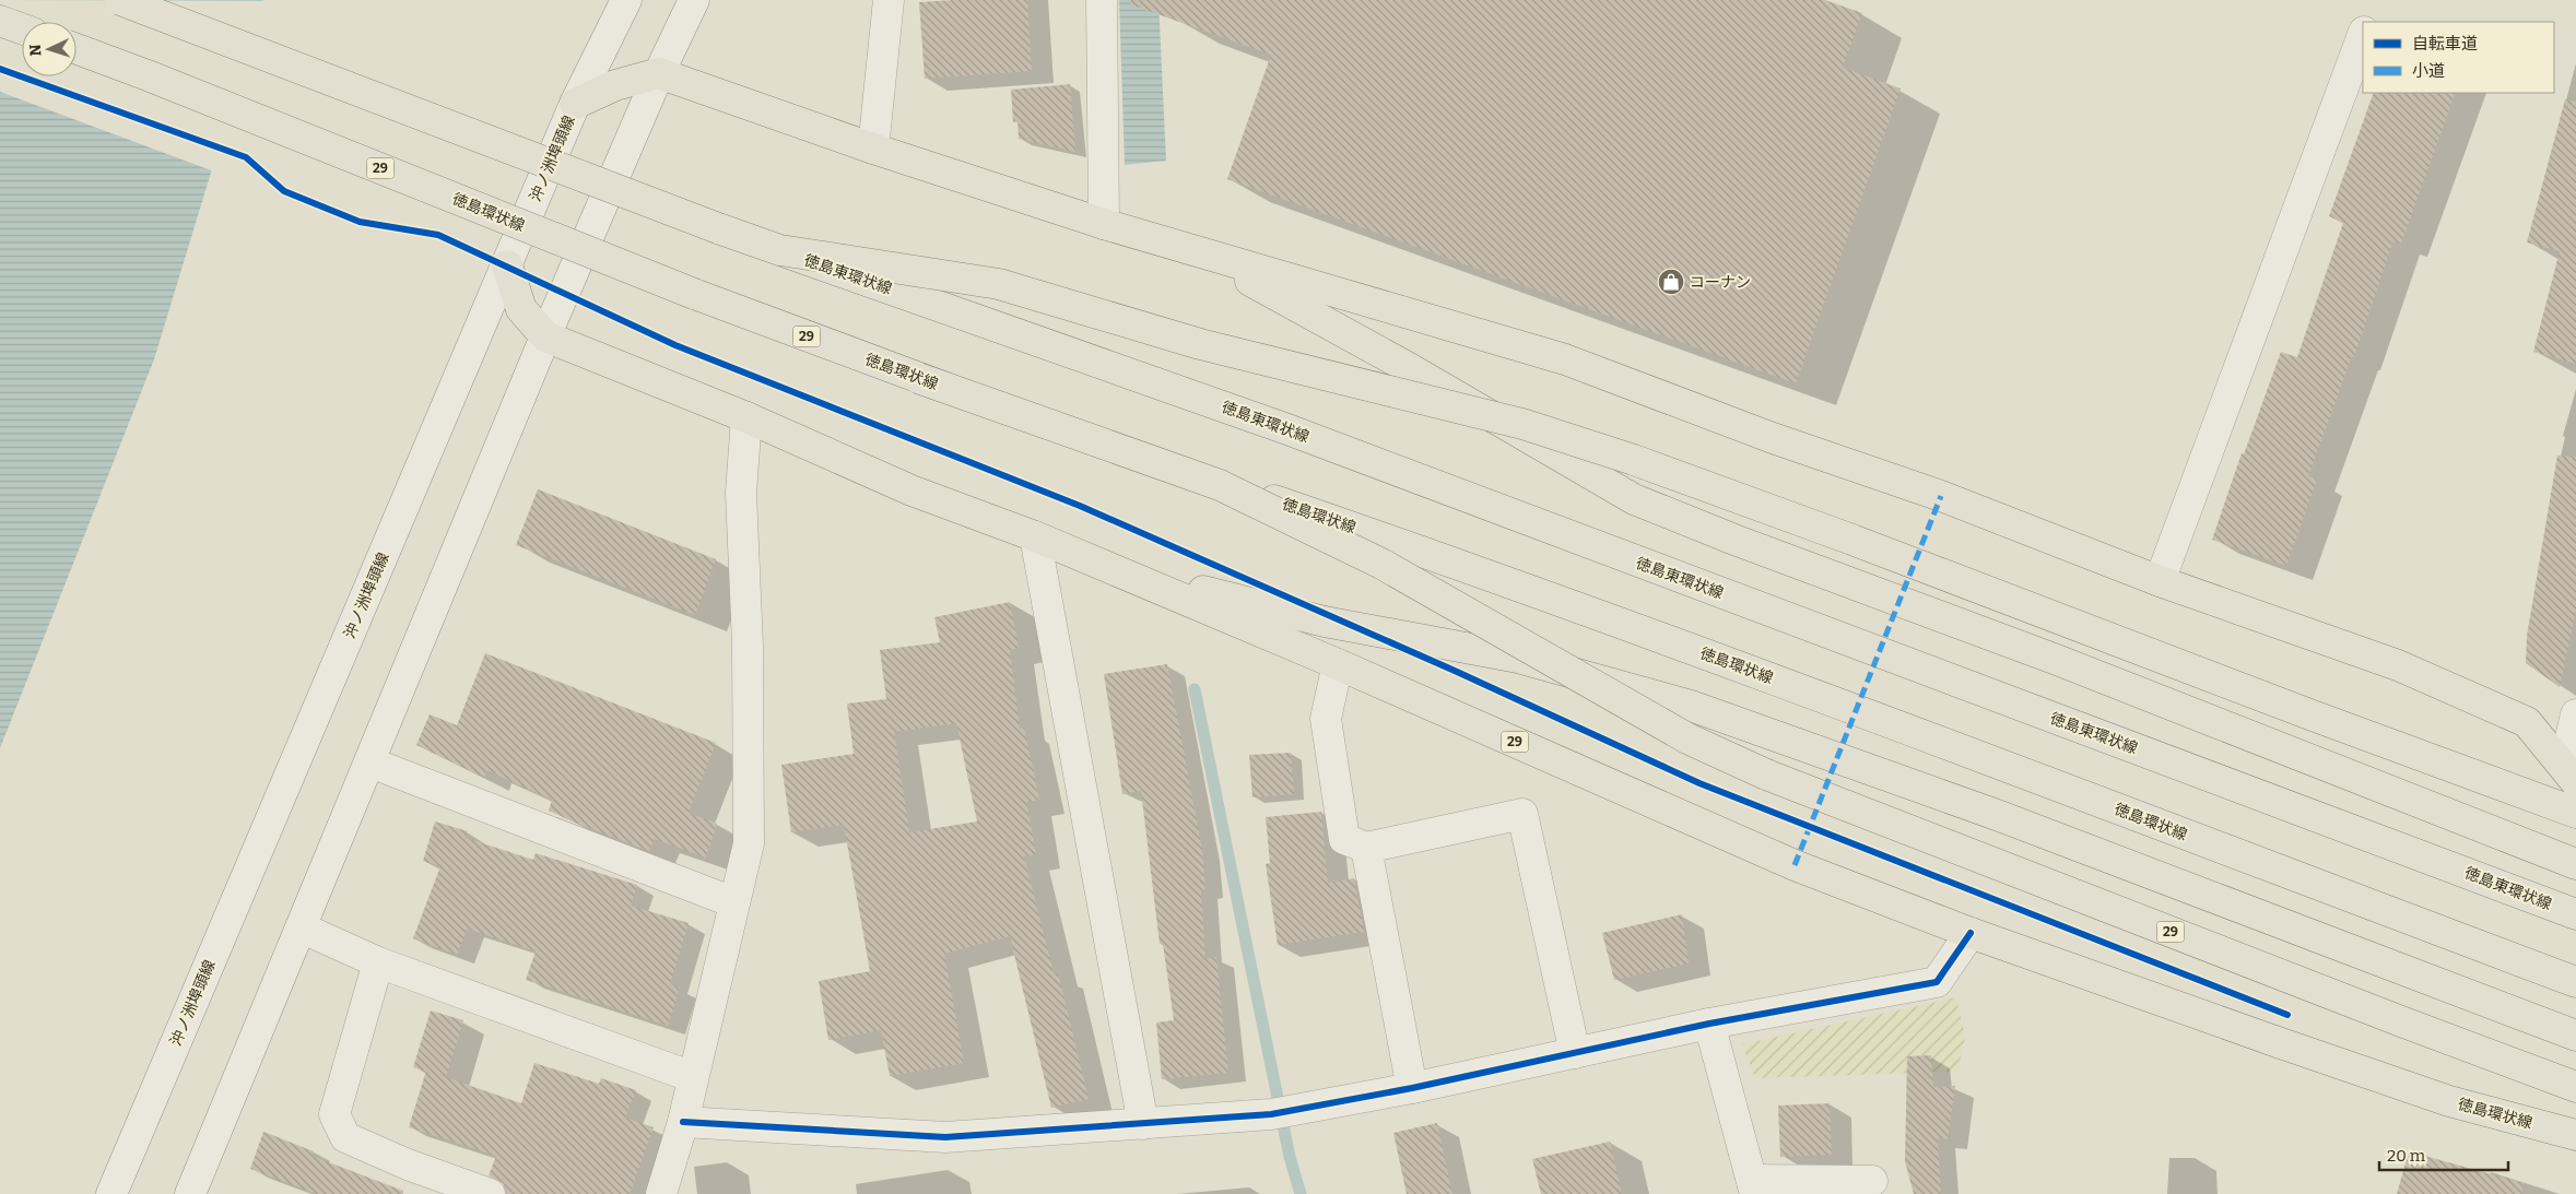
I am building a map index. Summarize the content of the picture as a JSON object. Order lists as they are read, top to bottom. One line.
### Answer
{"streets":{"main road":["29","徳島環状線","徳島東環状線"],"street":["沖ノ洲埠頭線"]},"crossings":[["沖ノ洲埠頭線","徳島環状線"],["29","徳島環状線"]],"places":{"shop":["コーナン"]},"legend":["自転車道","小道"],"scale_bar":"20 m","north":"left"}
